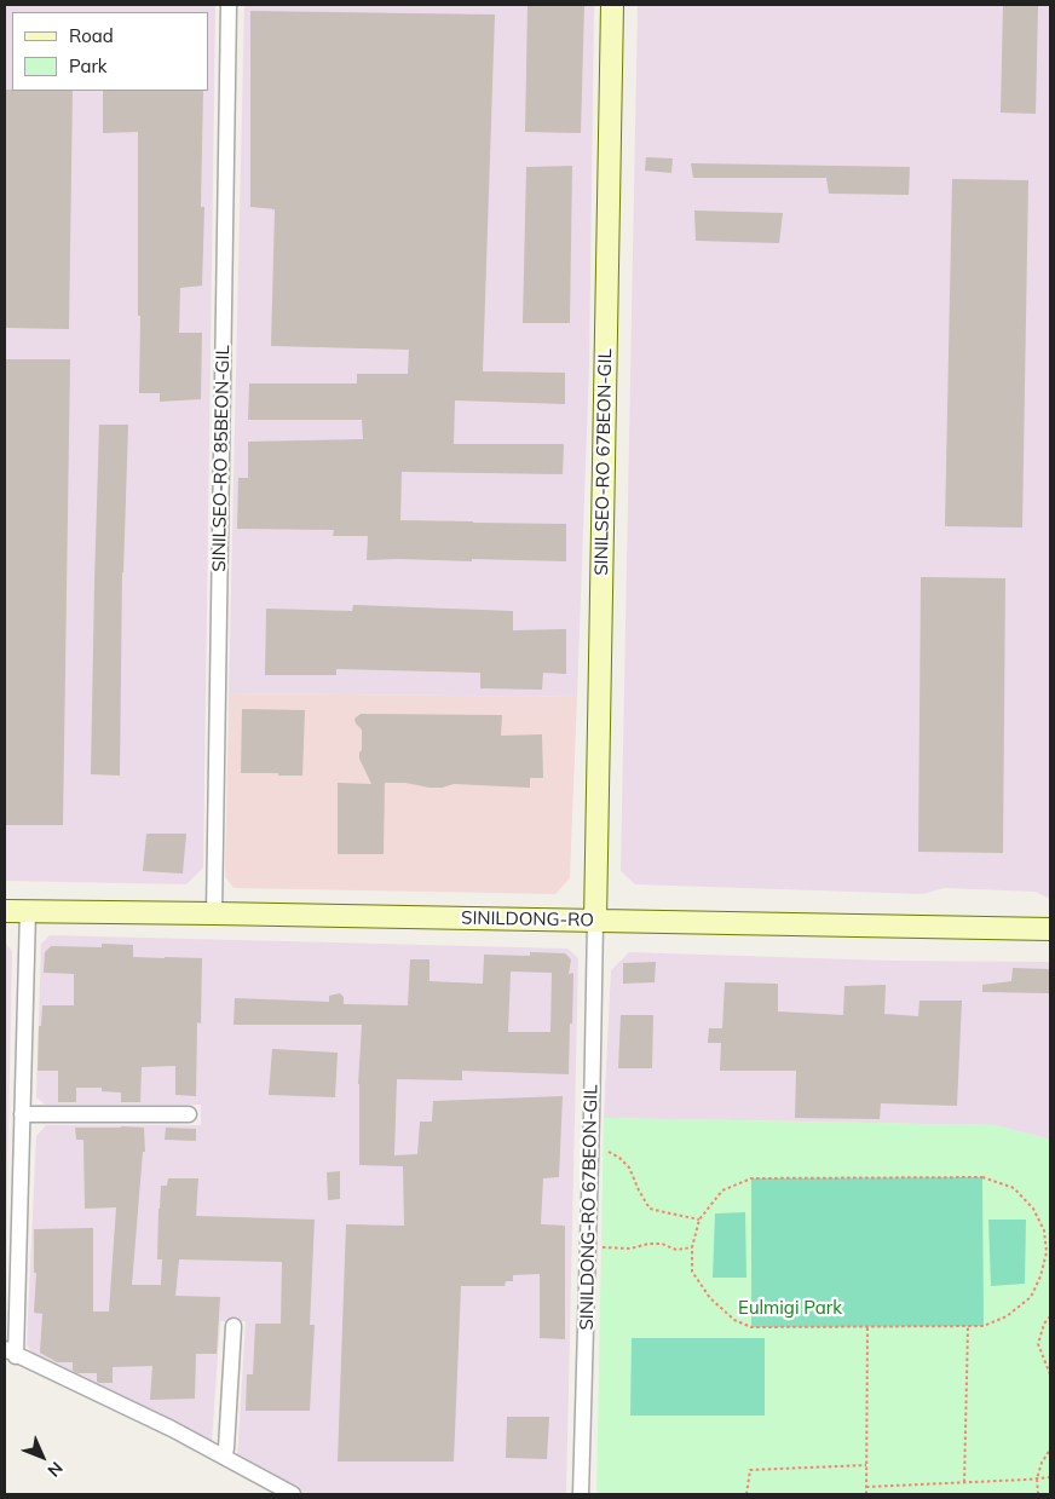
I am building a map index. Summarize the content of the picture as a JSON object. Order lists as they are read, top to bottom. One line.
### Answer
{"streets":{"main road":["SINILSEO-RO 67BEON-GIL","SINILDONG-RO"],"street":["SINILSEO-RO 85BEON-GIL","SINILDONG-RO 67BEON-GIL"]},"crossings":[["SINILSEO-RO 85BEON-GIL","SINILDONG-RO"],["SINILSEO-RO 67BEON-GIL","SINILDONG-RO"],["SINILSEO-RO 67BEON-GIL","SINILDONG-RO 67BEON-GIL"],["SINILDONG-RO","SINILDONG-RO 67BEON-GIL"]],"parks":["Eulmigi Park"],"legend":["Road","Park"],"north":"bottom right"}
